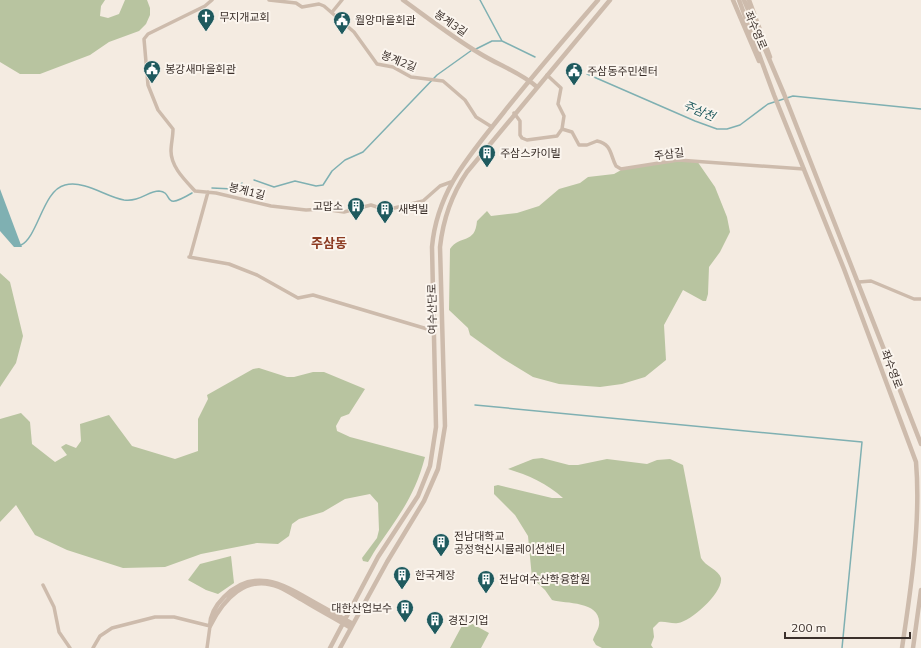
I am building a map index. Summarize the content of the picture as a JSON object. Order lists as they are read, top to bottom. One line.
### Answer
{"streets":{"street":["봉계3길","좌수영로","봉계2길","주삼길","봉계1길","여수산단로"]},"crossings":[["봉계3길","여수산단로"],["좌수영로","주삼길"],["봉계2길","여수산단로"],["봉계1길","여수산단로"]],"districts":["주삼동"],"water":["주삼천"],"places":{"church":["무지개교회"],"public building":["월앙마을회관","봉강새마을회관","주삼동주민센터"],"building":["주삼스카이빌","고맙소","새벽빌","전남대학교 공정혁신시뮬레이션센터","한국계장","전남여수산학융합원","대한산업보수","경진기업"]},"scale_bar":"200 m"}
